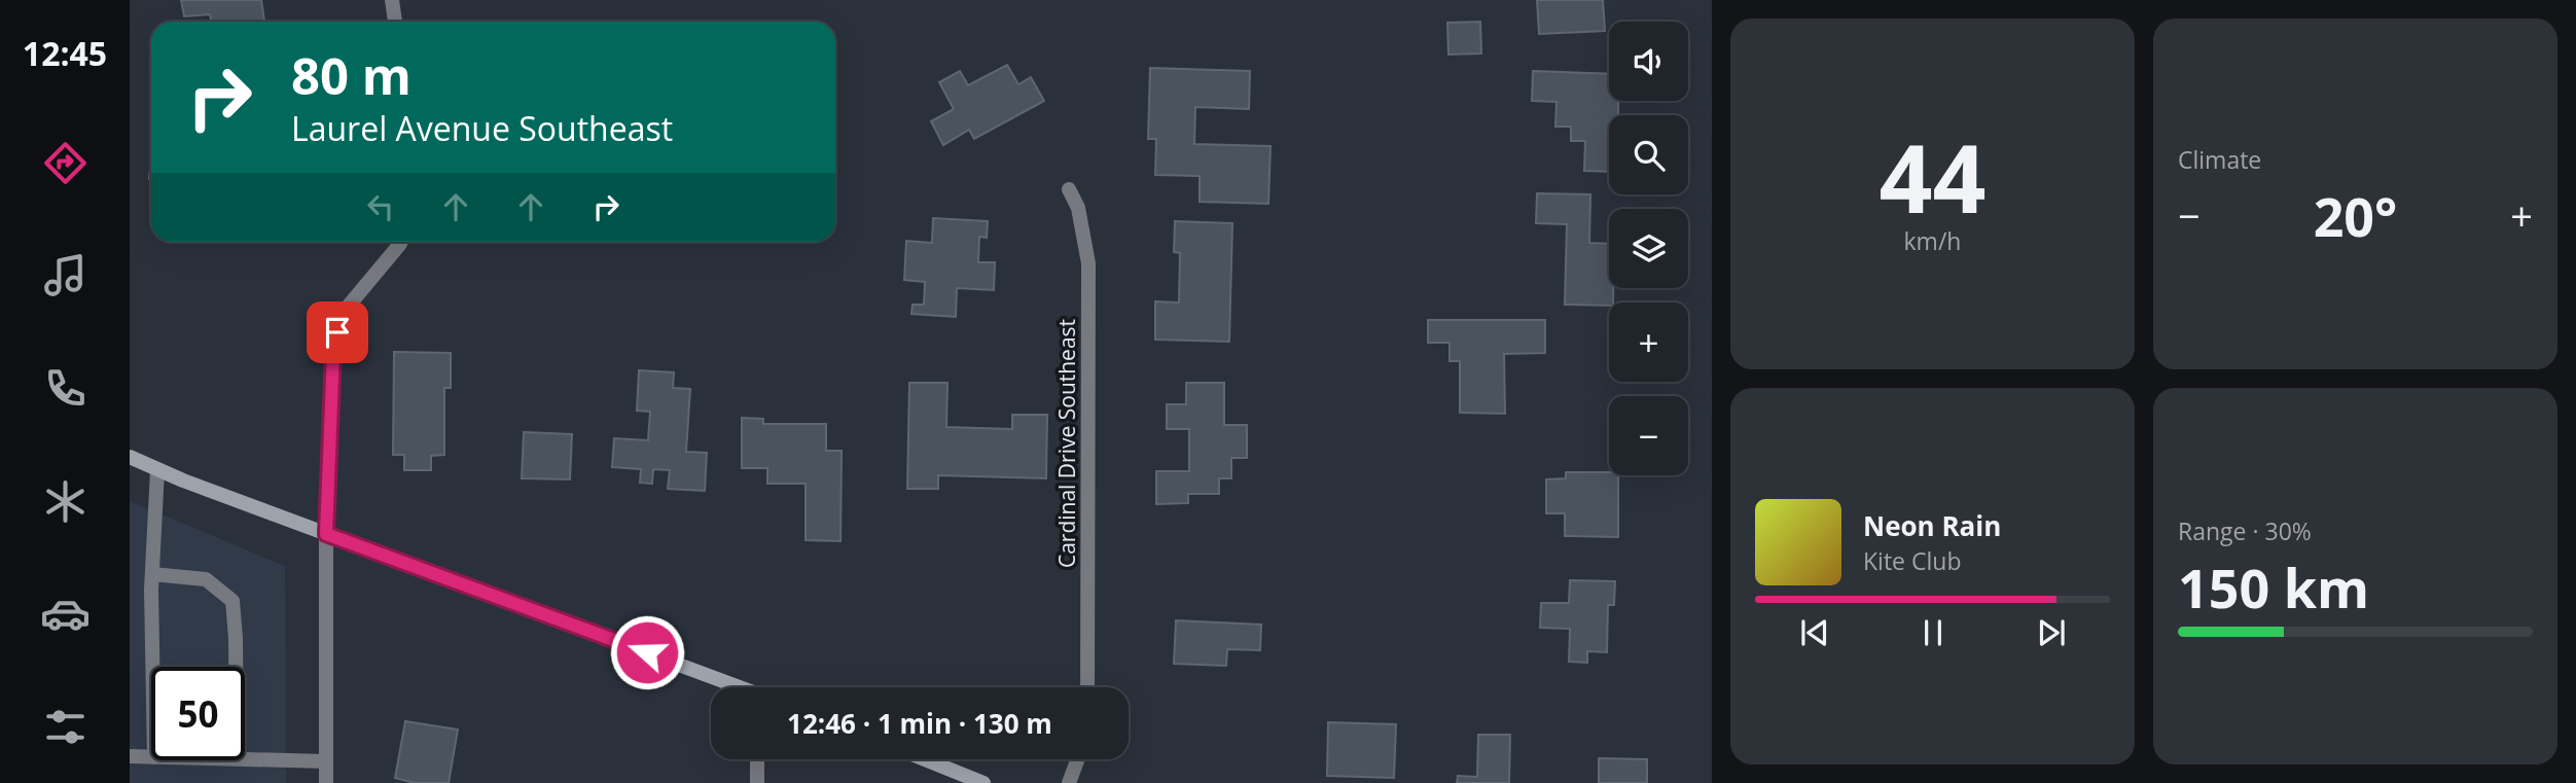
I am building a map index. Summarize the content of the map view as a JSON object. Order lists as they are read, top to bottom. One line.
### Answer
{"streets":{"street":["Cardinal Drive Southeast"]},"page":{"tabs":"12:45","tile":[["44","km/h"],"Climate",["Range · 30%","150 km"]],"map_buttons":["+","−"],"turn":["80 m","Laurel Avenue Southeast"],"heat":["−","20°","+"],"song":["Neon Rain","Kite Club"],"limit":"50","trip":"12:46 · 1 min · 130 m"}}
